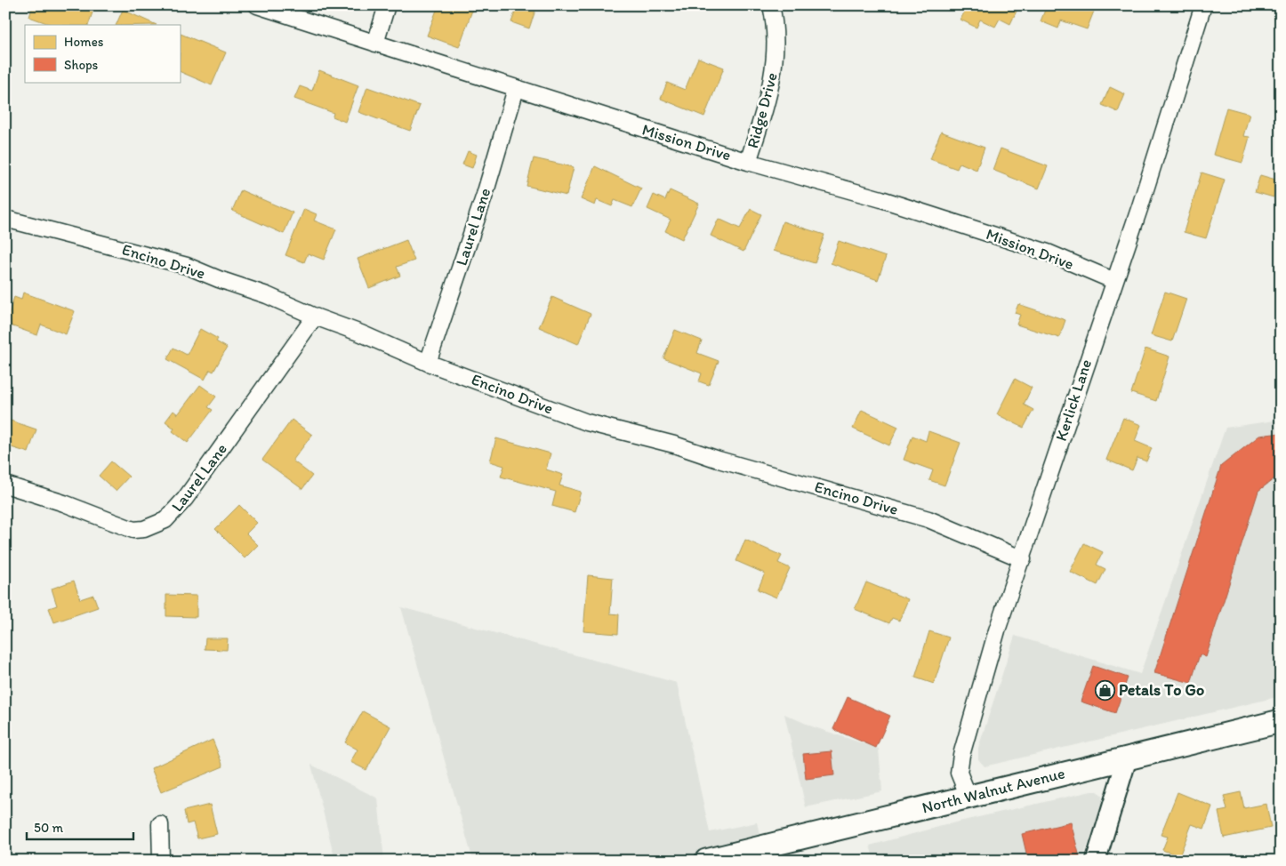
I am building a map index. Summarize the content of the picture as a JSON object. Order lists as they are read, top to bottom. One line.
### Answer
{"streets":{"main road":["North Walnut Avenue"],"street":["Ridge Drive","Mission Drive","Laurel Lane","Encino Drive","Kerlick Lane"]},"crossings":[["Ridge Drive","Mission Drive"],["Mission Drive","Laurel Lane"],["Mission Drive","Kerlick Lane"],["Laurel Lane","Encino Drive"],["Encino Drive","Kerlick Lane"],["Kerlick Lane","North Walnut Avenue"]],"places":{"shop":["Petals To Go"]},"legend":["Homes","Shops"],"scale_bar":"50 m"}
